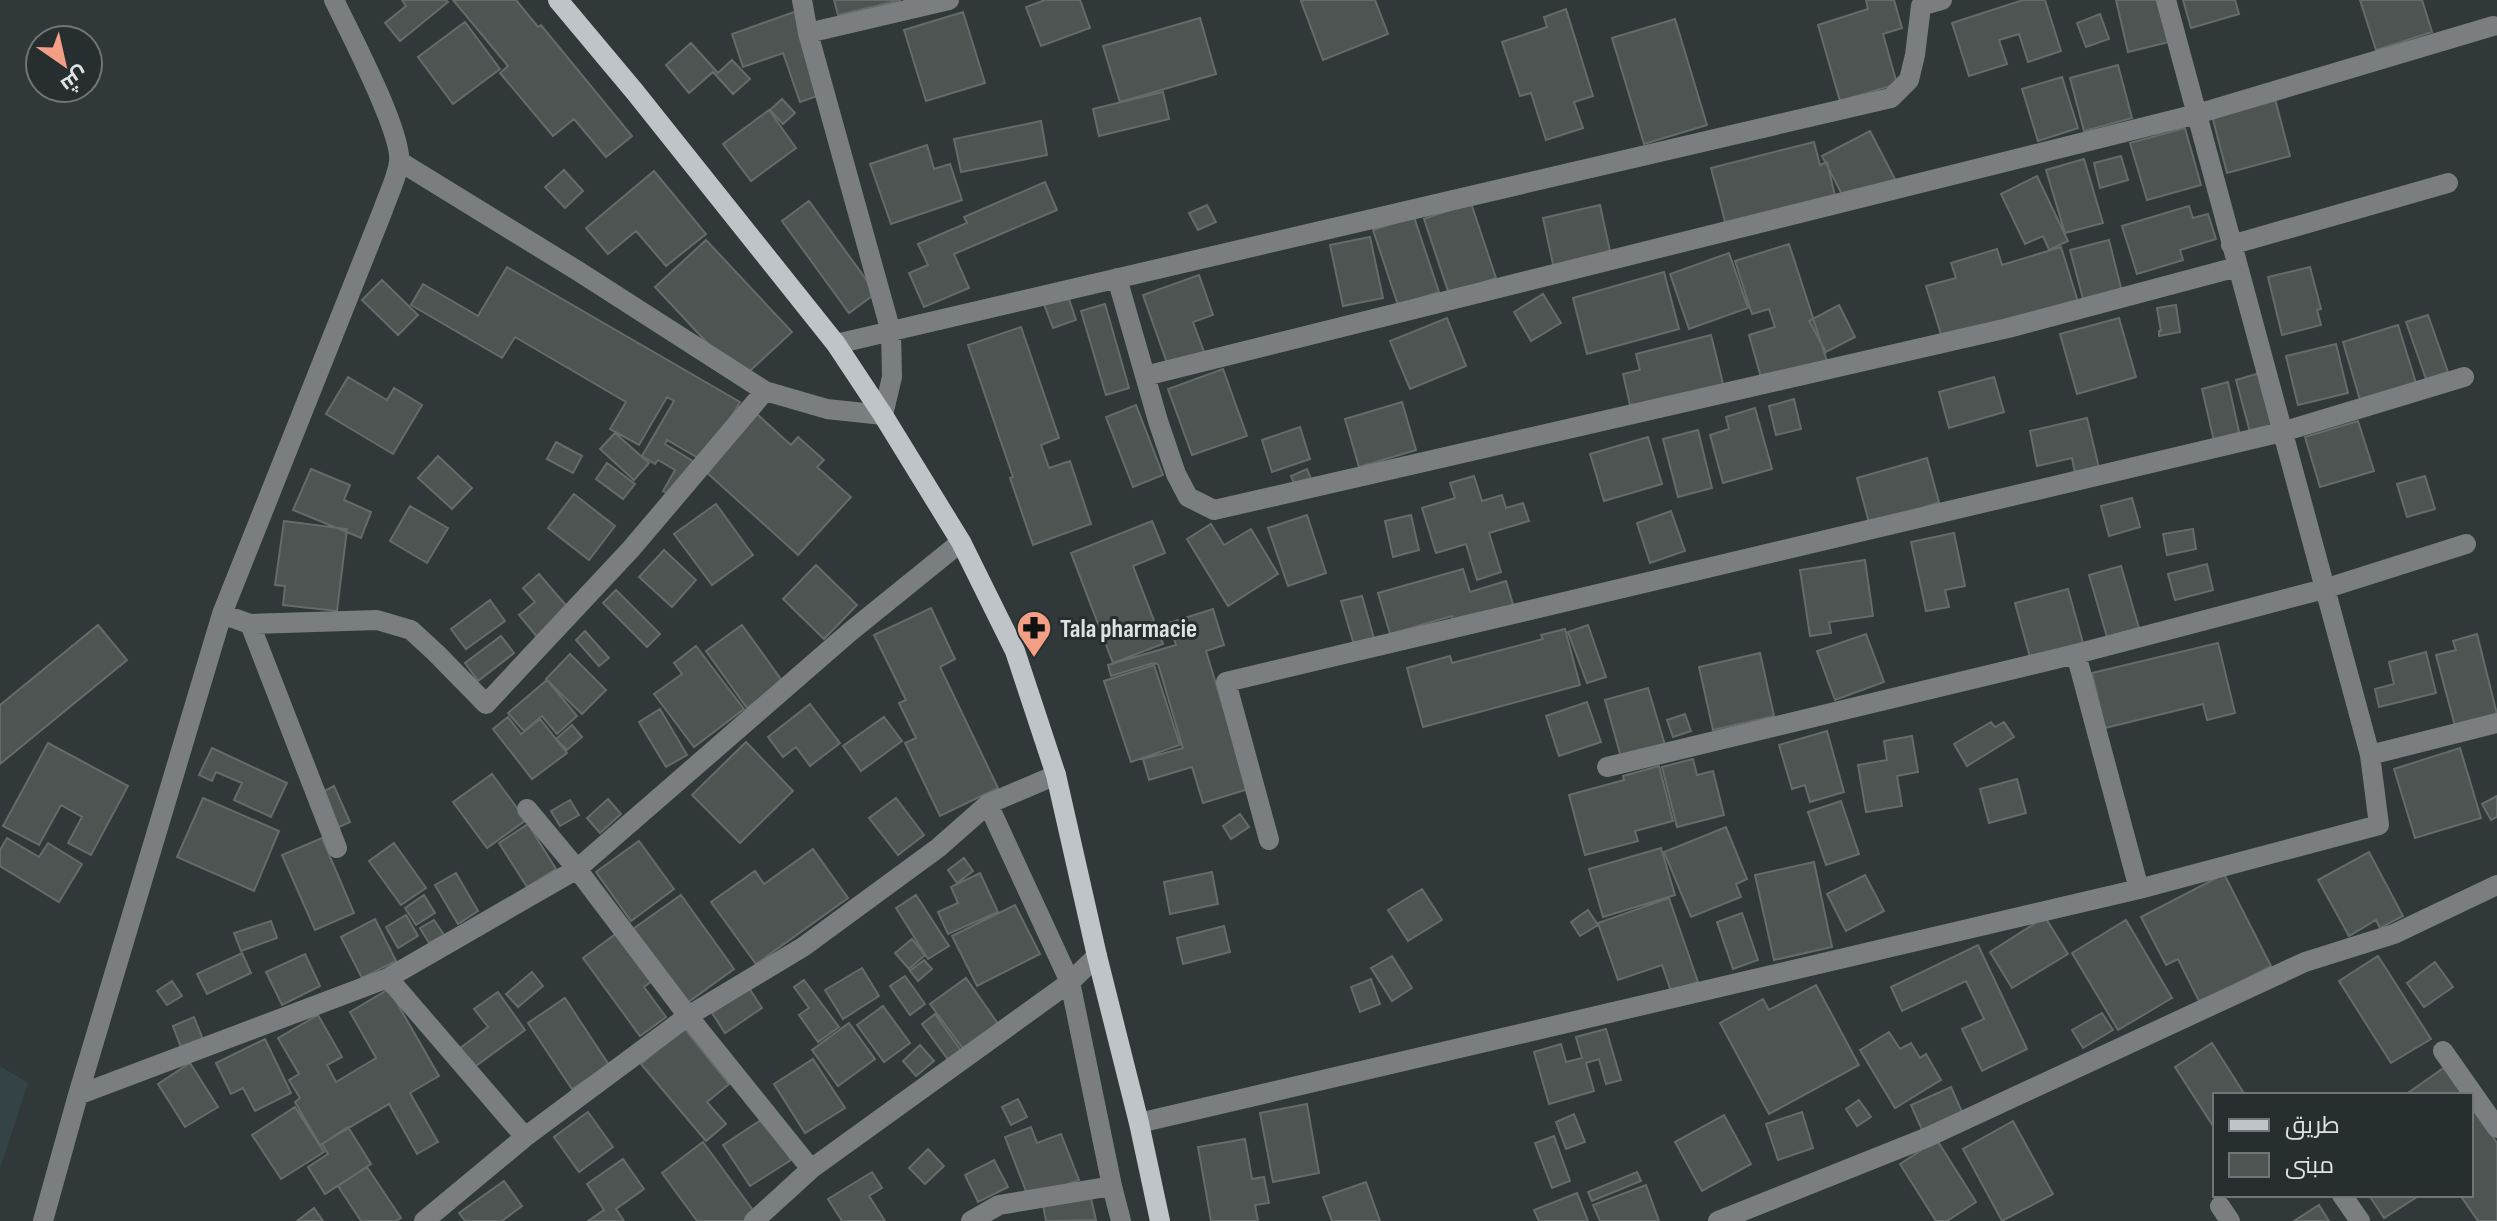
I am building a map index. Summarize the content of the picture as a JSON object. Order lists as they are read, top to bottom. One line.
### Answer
{"places":{"pharmacy":["Tala pharmacie"]},"legend":["طريق","مبنى"],"north":"bottom right"}
